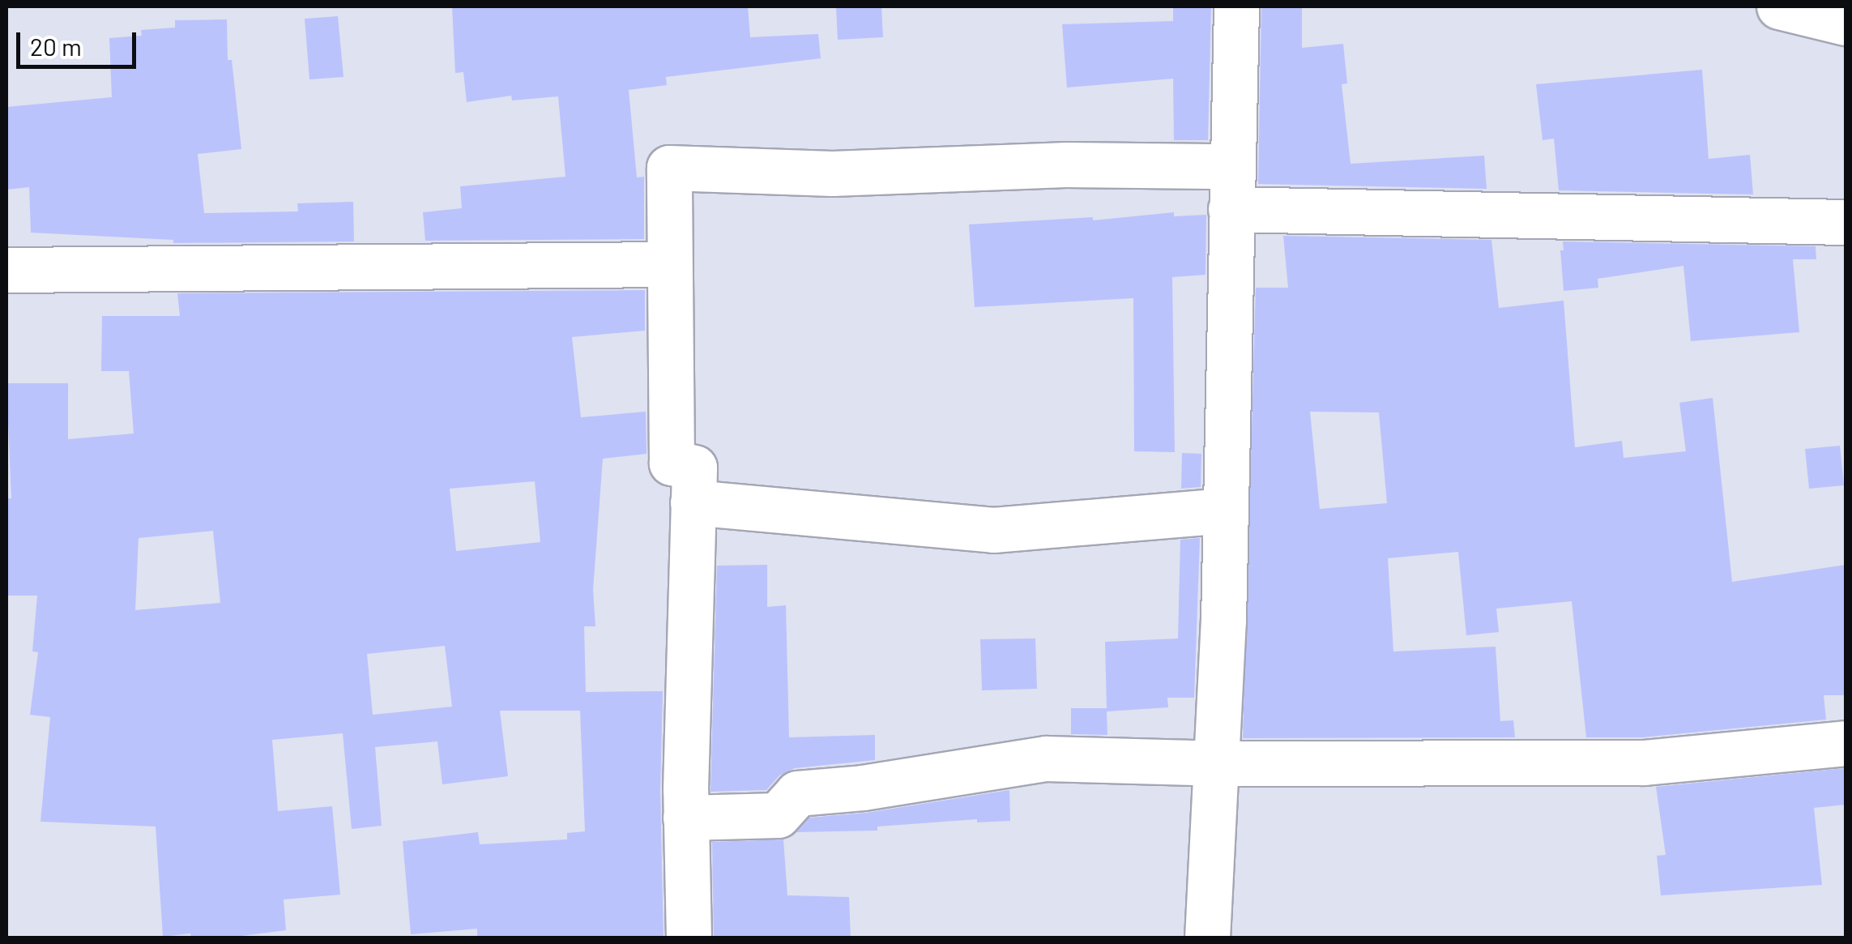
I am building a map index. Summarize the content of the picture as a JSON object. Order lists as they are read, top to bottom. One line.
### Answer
{"scale_bar":"20 m"}
